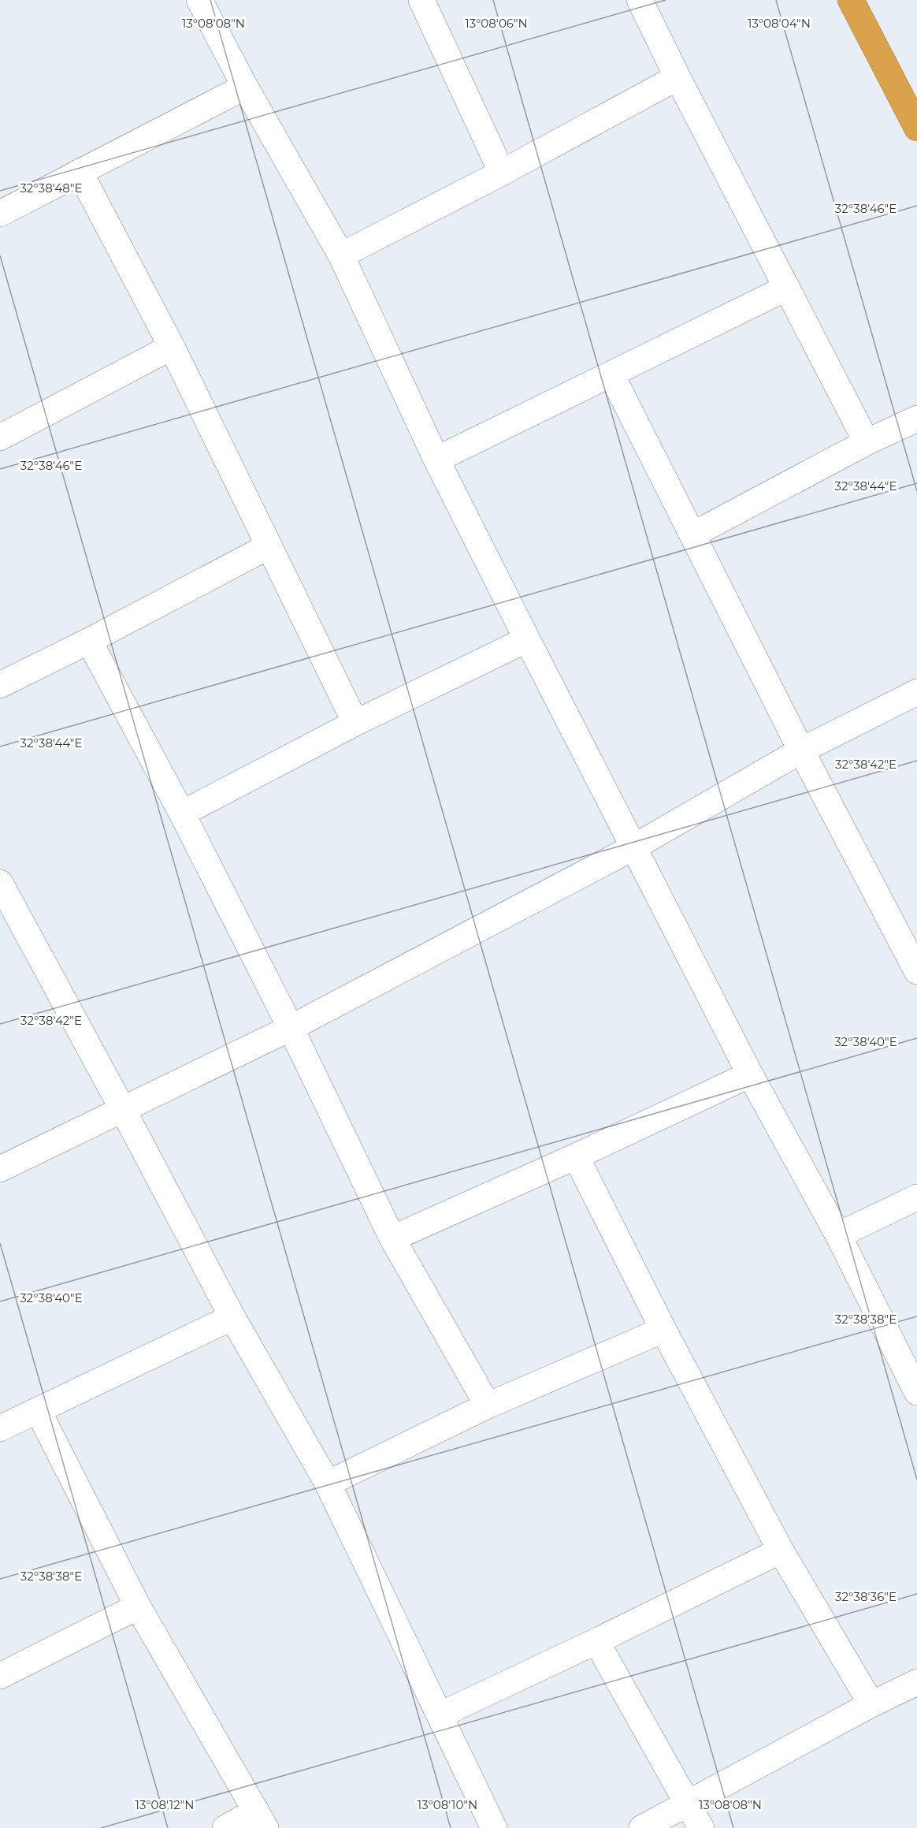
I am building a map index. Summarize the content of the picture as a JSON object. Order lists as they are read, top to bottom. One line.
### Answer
{"coordinates":["13°08'08\"N","13°08'06\"N","13°08'04\"N","32°38'48\"E","32°38'46\"E","32°38'44\"E","32°38'42\"E","32°38'40\"E","32°38'38\"E","32°38'36\"E","13°08'12\"N","13°08'10\"N"]}
